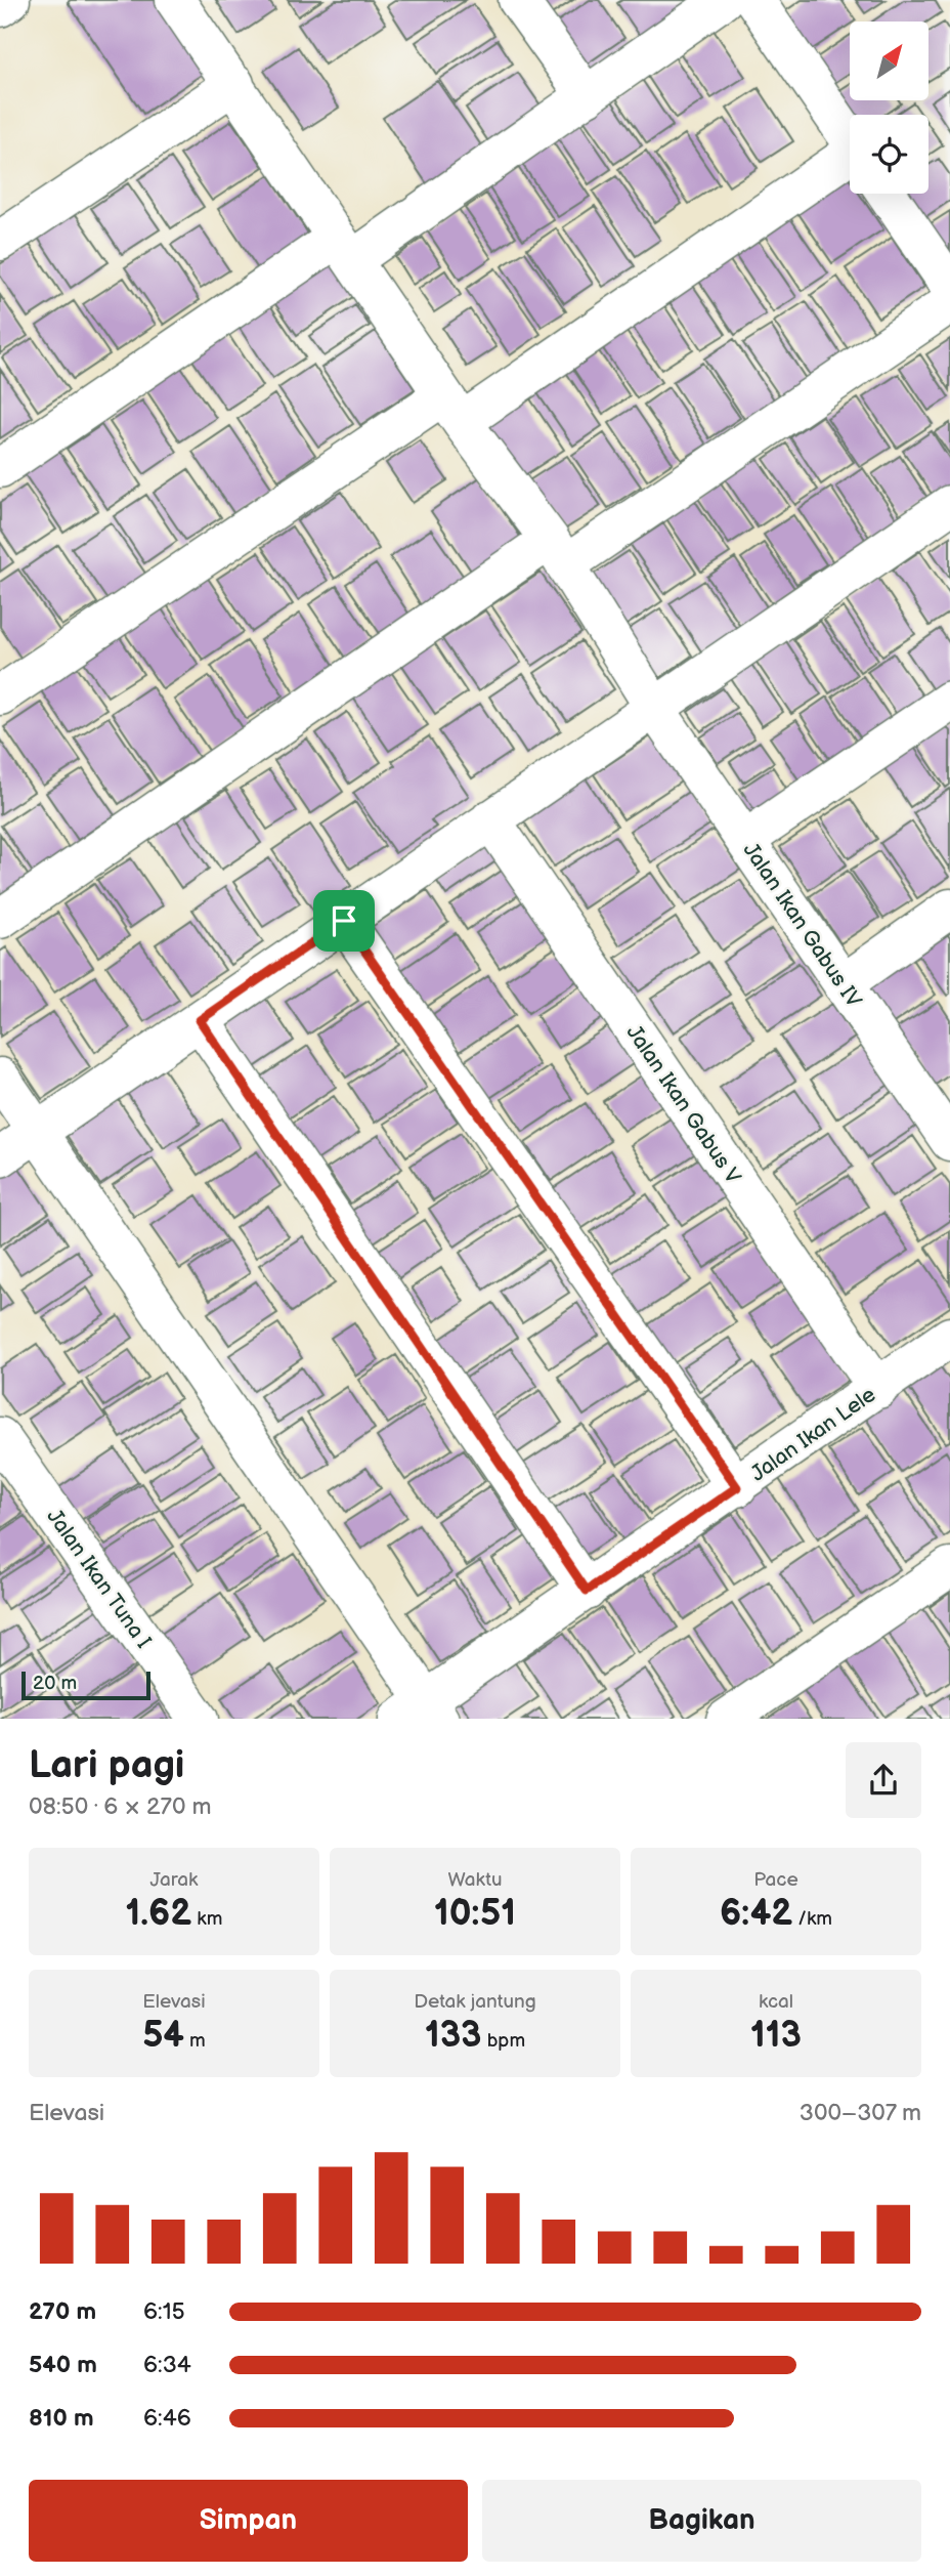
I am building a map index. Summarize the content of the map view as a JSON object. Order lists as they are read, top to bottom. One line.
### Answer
{"streets":{"street":["Jalan Ikan Gabus IV","Jalan Ikan Gabus V","Jalan Ikan Lele","Jalan Ikan Tuna I"]},"crossings":[["Jalan Ikan Gabus V","Jalan Ikan Lele"]],"scale_bar":"20 m","north":"top right","page":{"scale":"20 m","heading":["Lari pagi","08:50 · 6 × 270 m"],"stats":[["Jarak","1.62 km"],["Waktu","10:51"],["Pace","6:42 /km"],["Elevasi","54 m"],["Detak jantung","133 bpm"],["kcal","113"]],"chart":["Elevasi","300–307 m"],"list":[{"name":"270 m","note":"6:15"},{"name":"540 m","note":"6:34"},{"name":"810 m","note":"6:46"}],"buttons":["Simpan","Bagikan"]}}
